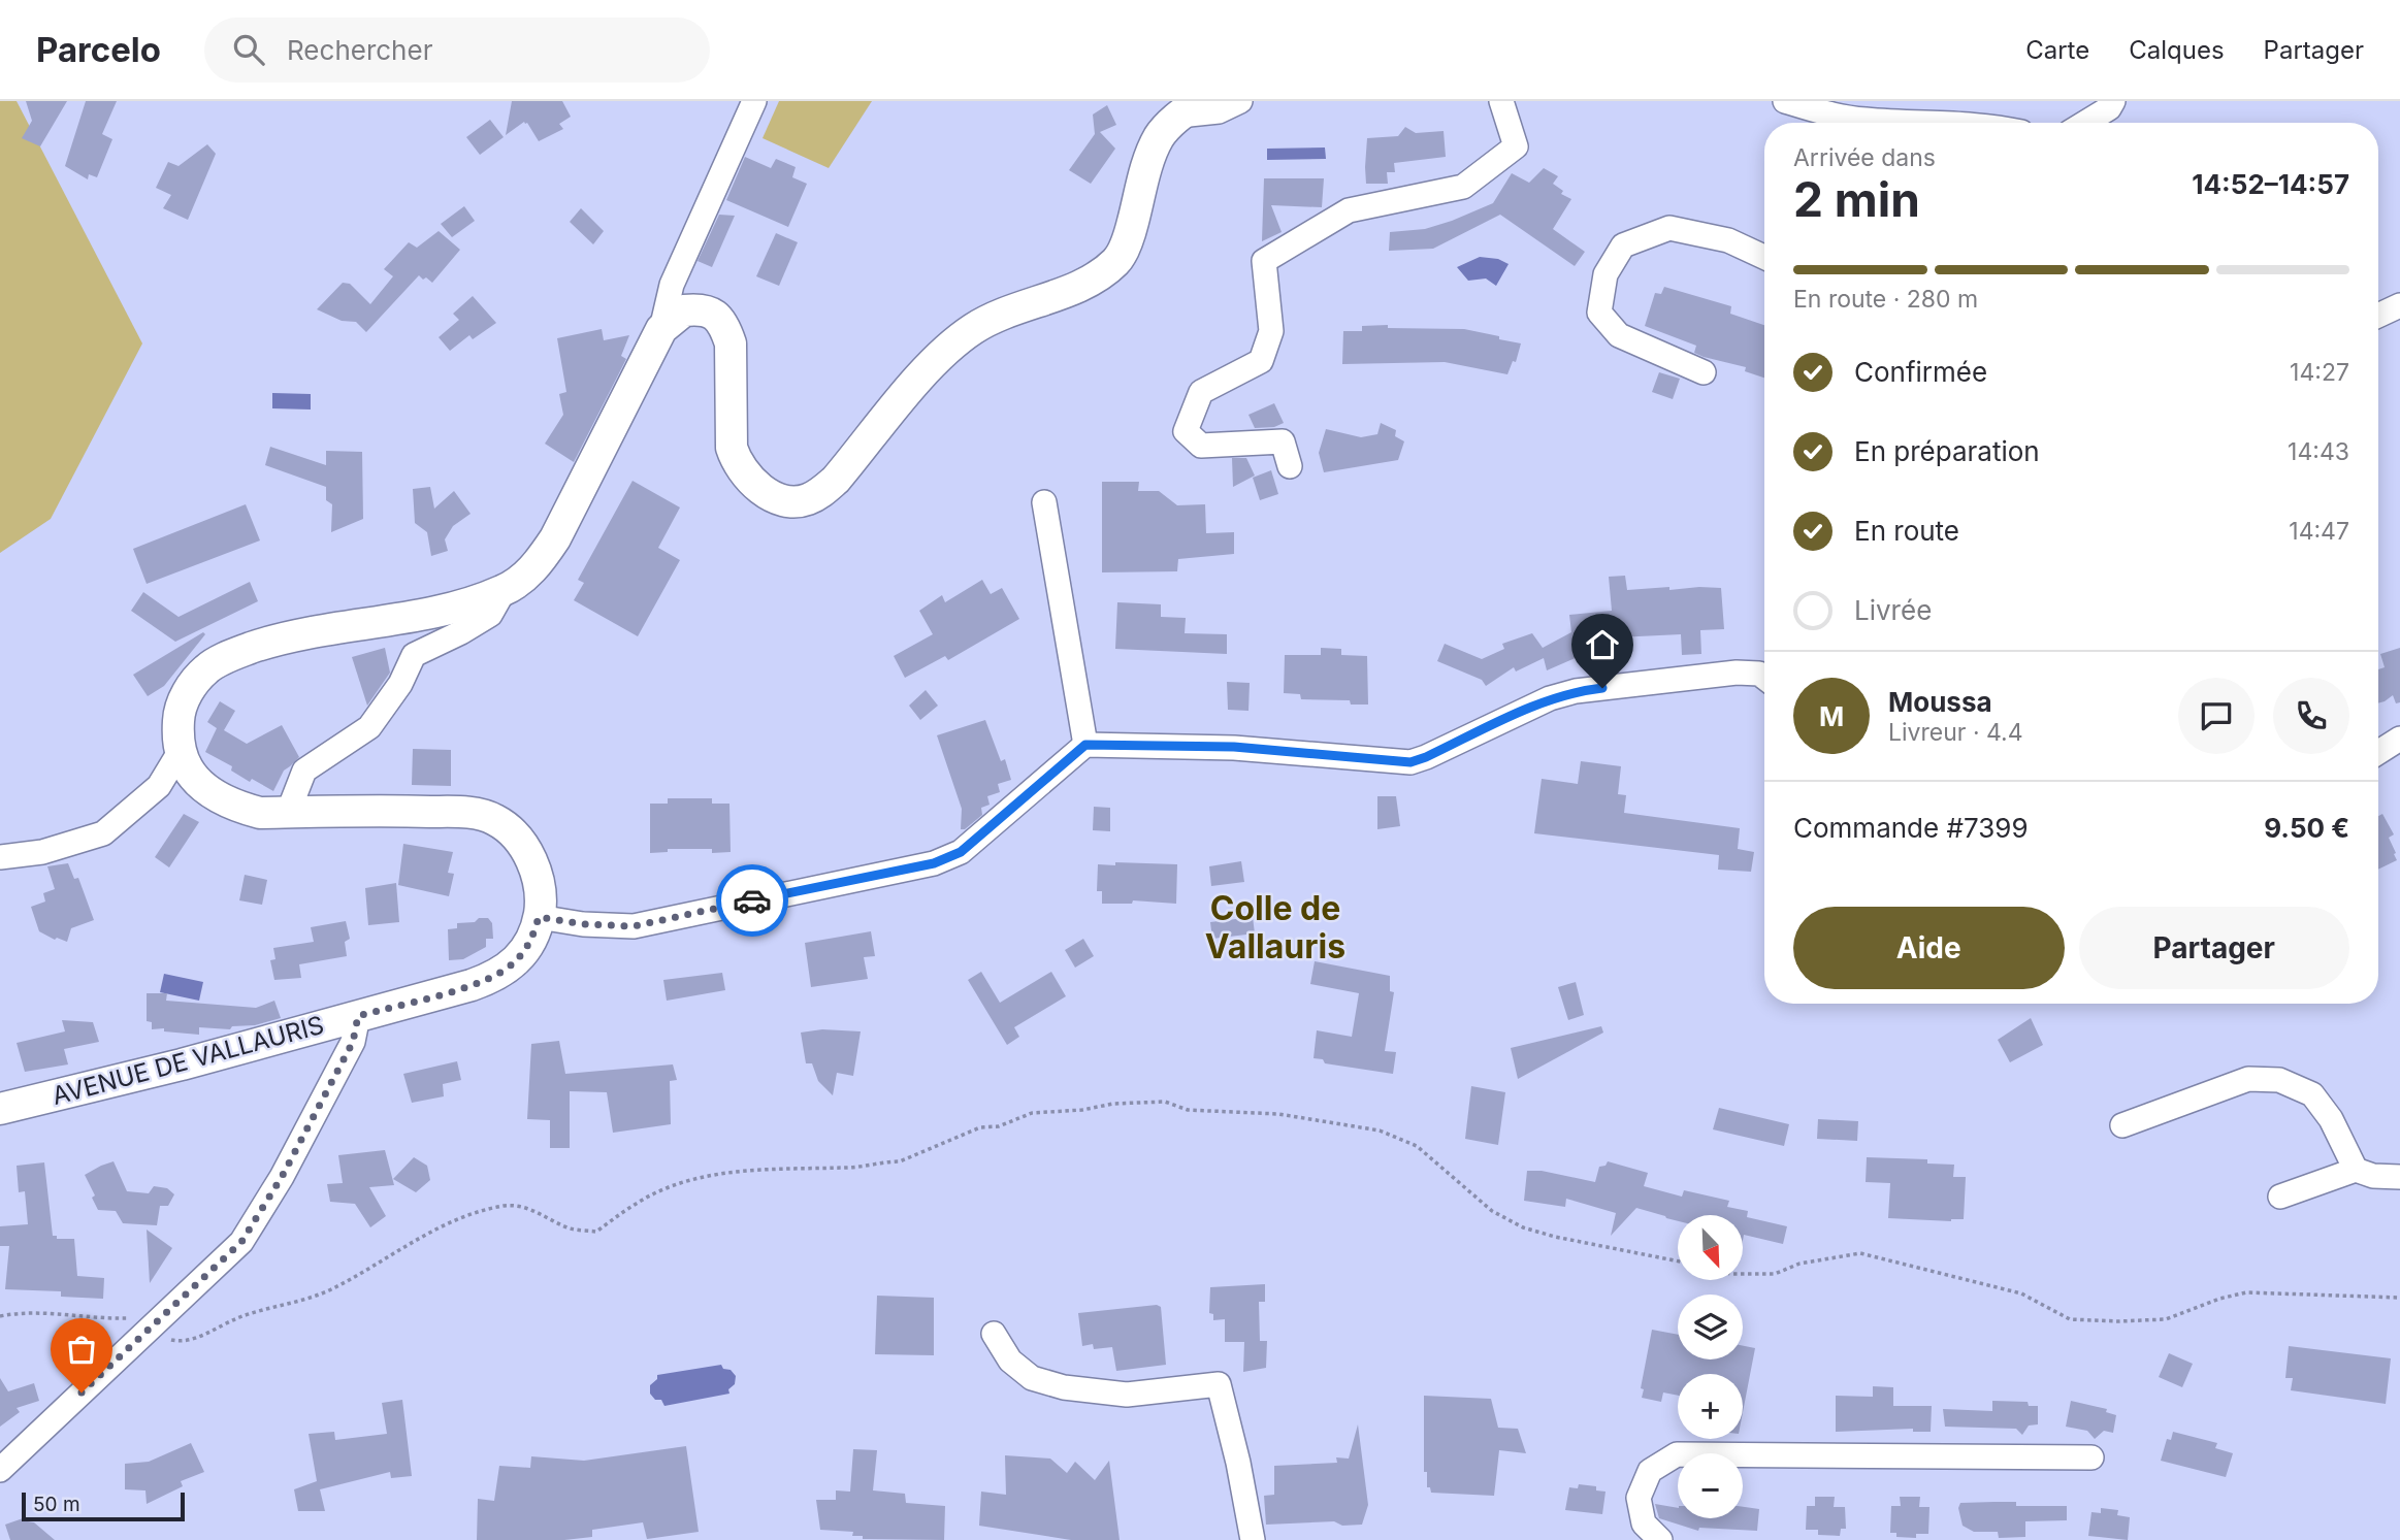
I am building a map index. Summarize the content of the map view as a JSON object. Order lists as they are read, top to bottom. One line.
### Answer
{"streets":{"main road":["AVENUE DE VALLAURIS"]},"districts":["Colle de Vallauris"],"scale_bar":"50 m","north":"bottom right","page":{"header":"Parcelo","search":"Rechercher","nav":["Carte","Calques","Partager"],"heading":["2 min","Arrivée dans","14:52–14:57"],"panel":["Moussa","Livreur · 4.4","Commande #7399","9.50 €"],"bar":"En route · 280 m","list":[["Confirmée","14:27"],["En préparation","14:43"],["En route","14:47"],"Livrée"],"round":"M","buttons":["Aide","Partager"],"map_buttons":["+","−"],"scale":"50 m"}}
